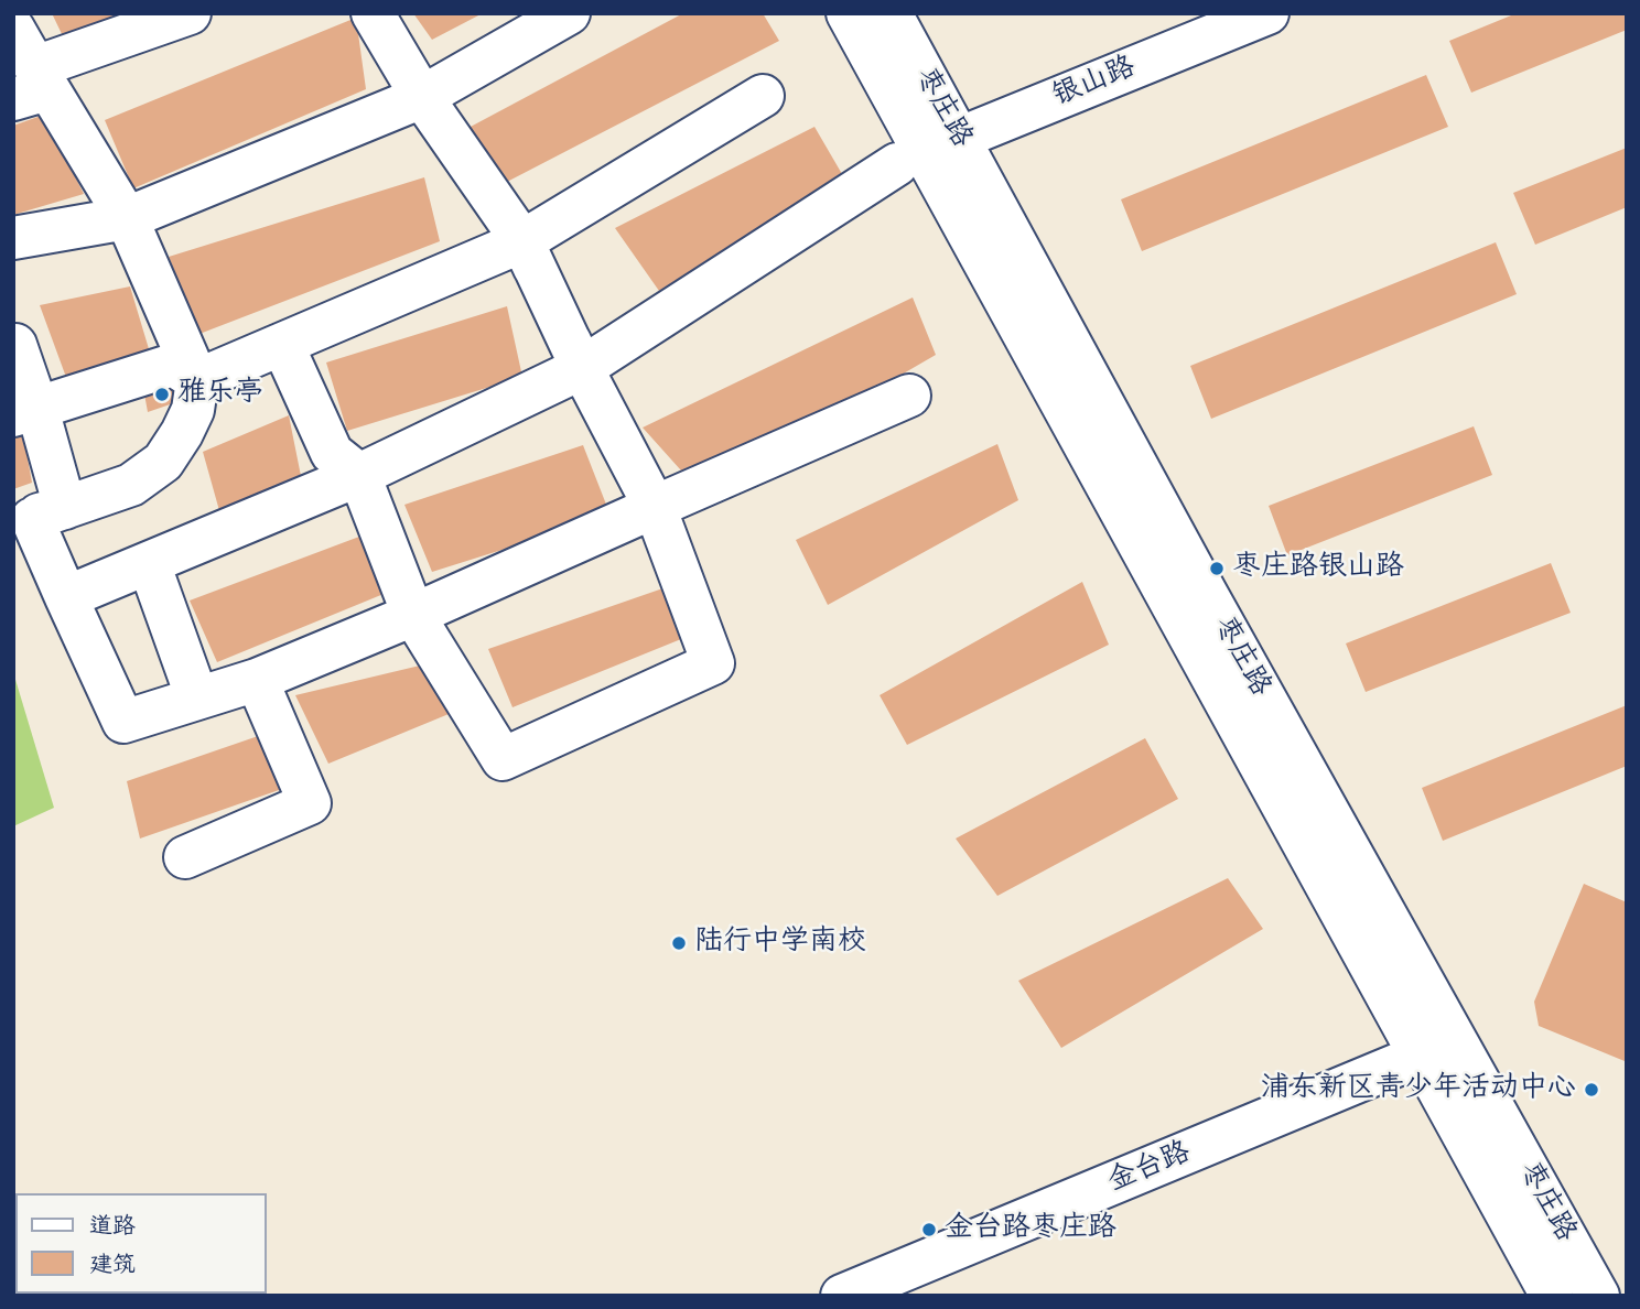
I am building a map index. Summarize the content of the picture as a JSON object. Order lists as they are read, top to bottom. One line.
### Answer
{"streets":{"street":["银山路","枣庄路","金台路"]},"crossings":[["银山路","枣庄路"],["枣庄路","金台路"]],"places":["雅乐亭","枣庄路银山路","陆行中学南校","浦东新区青少年活动中心","金台路枣庄路"],"legend":["道路","建筑"]}
